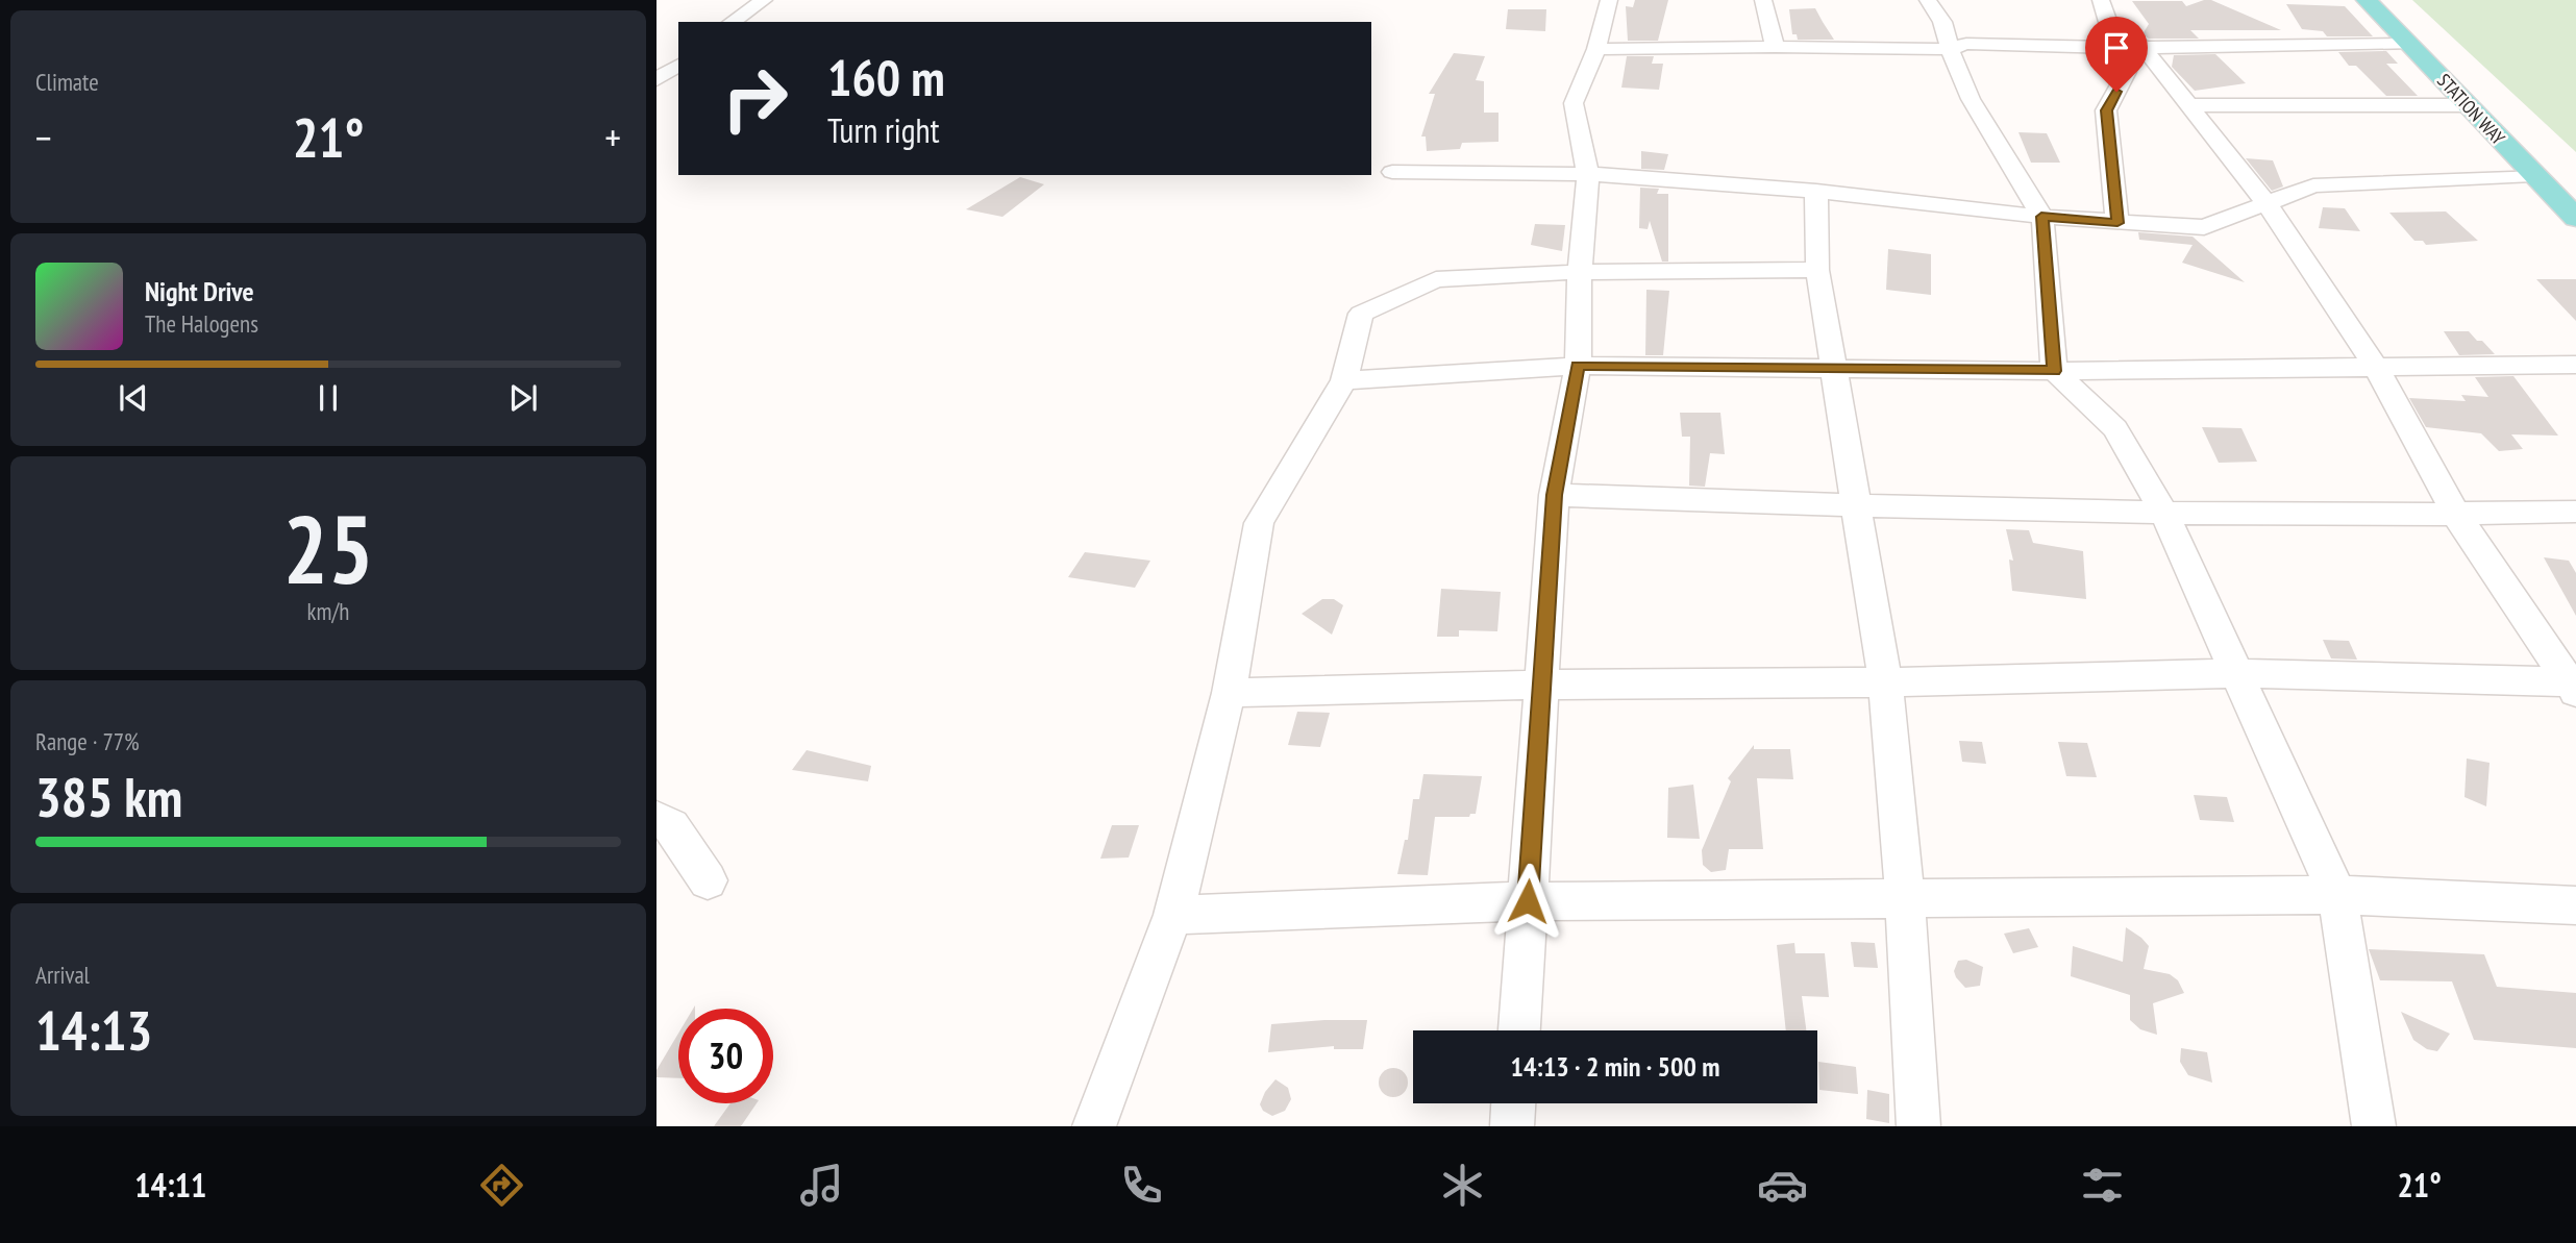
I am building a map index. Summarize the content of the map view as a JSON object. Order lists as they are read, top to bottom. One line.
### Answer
{"streets":{"main road":["STATION WAY"]},"page":{"tile":["Climate",["25","km/h"],["Range · 77%","385 km"],["Arrival","14:13"]],"turn":["160 m","Turn right"],"heat":["−","21°","+"],"song":["Night Drive","The Halogens"],"limit":"30","trip":"14:13 · 2 min · 500 m","tabs":["14:11","21°"]}}
